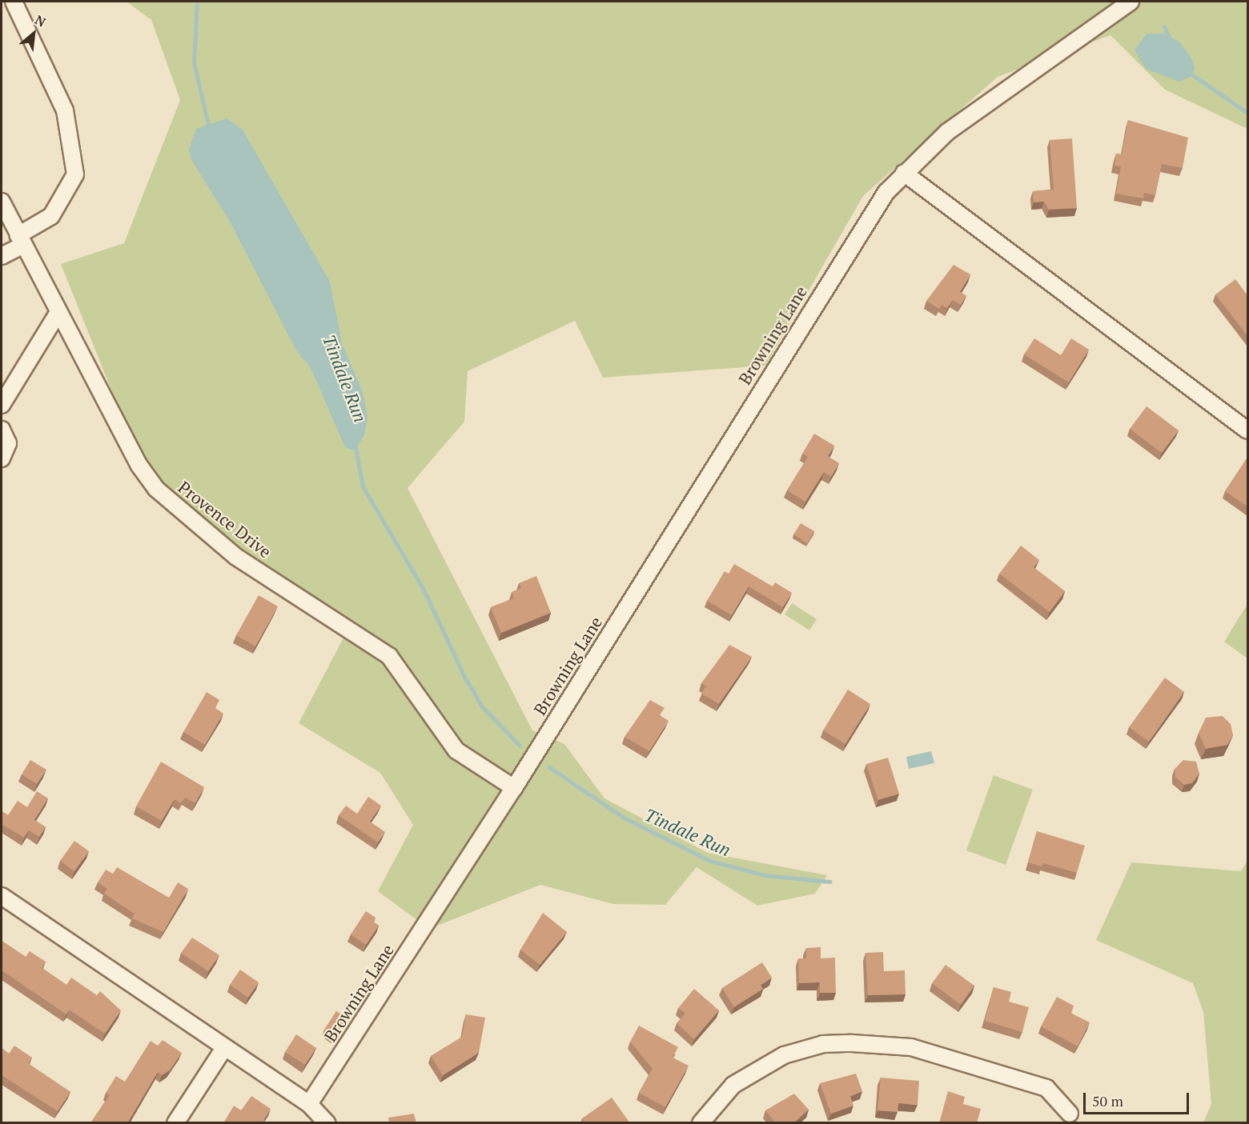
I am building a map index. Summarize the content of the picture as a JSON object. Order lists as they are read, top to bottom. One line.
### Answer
{"streets":{"street":["Browning Lane","Provence Drive"]},"crossings":[["Browning Lane","Provence Drive"]],"water":["Tindale Run"],"scale_bar":"50 m","north":"top right"}
